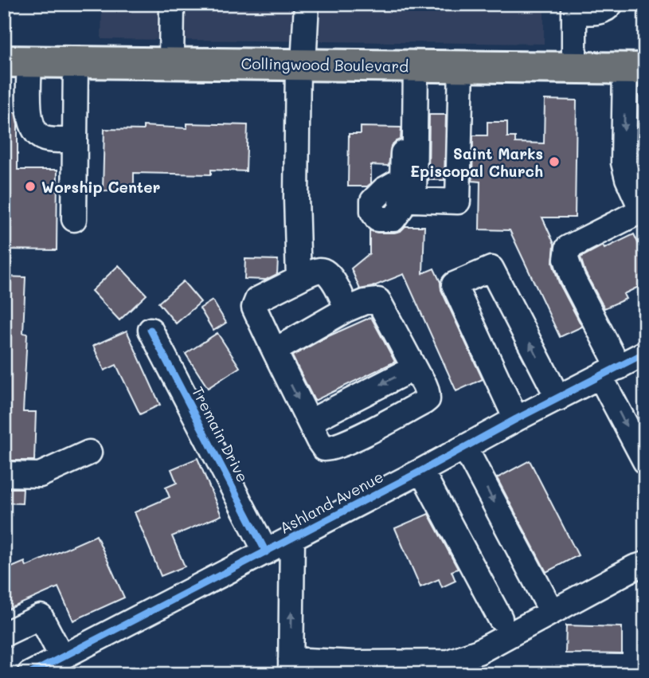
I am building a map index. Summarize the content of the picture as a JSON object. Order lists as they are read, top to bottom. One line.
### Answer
{"streets":{"main road":["Collingwood Boulevard"],"street":["Tremain Drive","Ashland Avenue"]},"crossings":[["Tremain Drive","Ashland Avenue"]],"places":["Saint Marks Episcopal Church","Worship Center"]}
